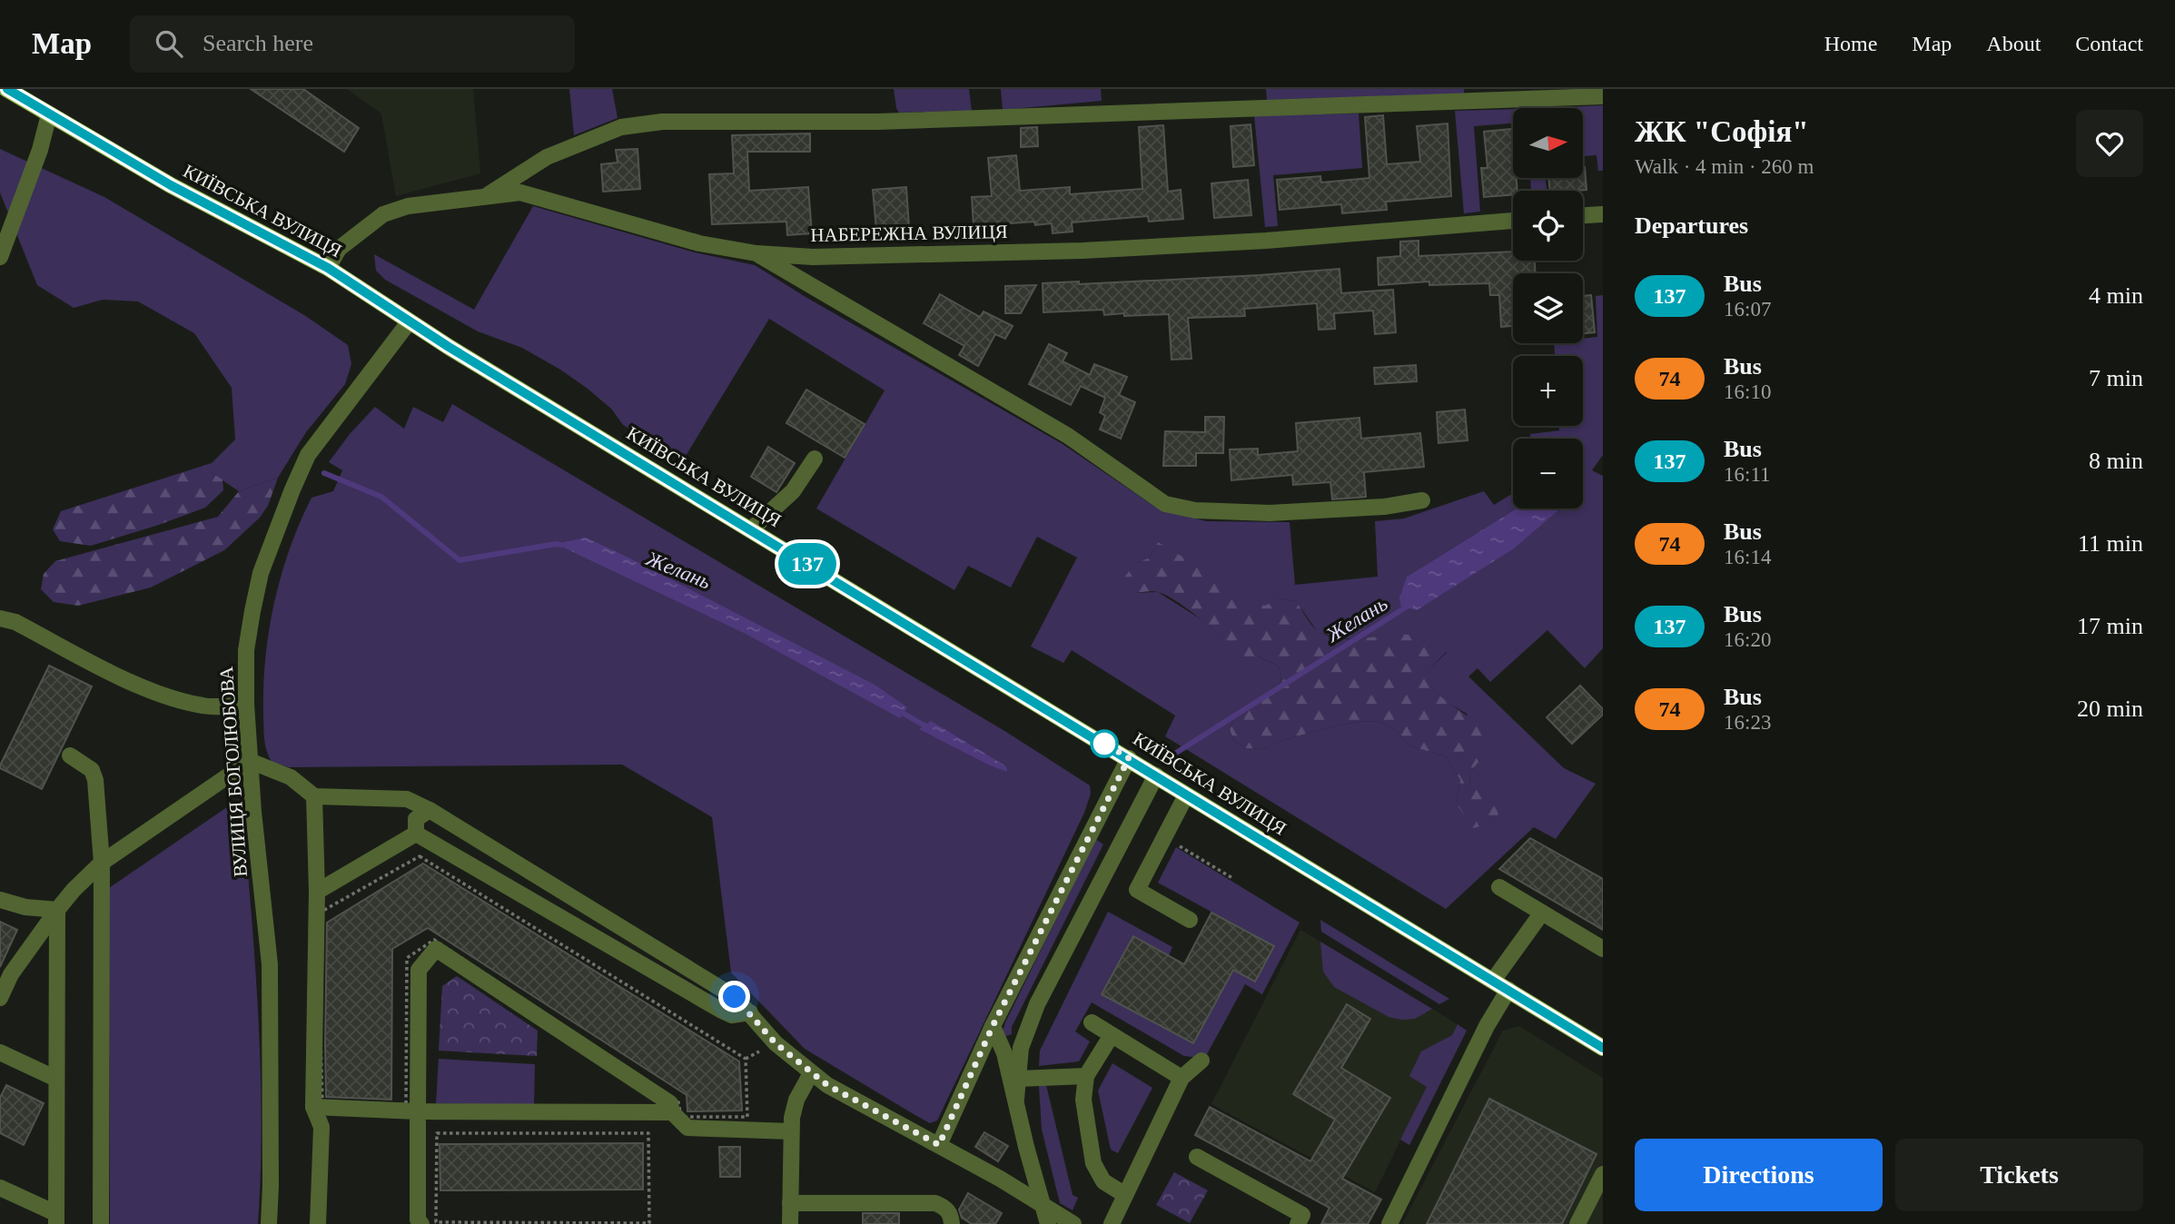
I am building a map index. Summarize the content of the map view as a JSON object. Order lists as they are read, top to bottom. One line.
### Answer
{"streets":{"main road":["КИЇВСЬКА ВУЛИЦЯ"],"street":["НАБЕРЕЖНА ВУЛИЦЯ","ВУЛИЦЯ БОГОЛЮБОВА"]},"crossings":[["КИЇВСЬКА ВУЛИЦЯ","НАБЕРЕЖНА ВУЛИЦЯ"],["КИЇВСЬКА ВУЛИЦЯ","ВУЛИЦЯ БОГОЛЮБОВА"]],"water":["Желань"],"lines":["bus line 137"],"north":"right","page":{"header":"Map","search":"Search here","nav":["Home","Map","About","Contact"],"on_map":"137","heading":[["ЖК \"Софія\"","Walk · 4 min · 260 m"],"Departures"],"map_buttons":["+","−"],"list":[{"mark":"137","name":"Bus","note":"16:07","value":"4 min"},{"mark":"74","name":"Bus","note":"16:10","value":"7 min"},{"mark":"137","name":"Bus","note":"16:11","value":"8 min"},{"mark":"74","name":"Bus","note":"16:14","value":"11 min"},{"mark":"137","name":"Bus","note":"16:20","value":"17 min"},{"mark":"74","name":"Bus","note":"16:23","value":"20 min"}],"buttons":["Directions","Tickets"]}}
